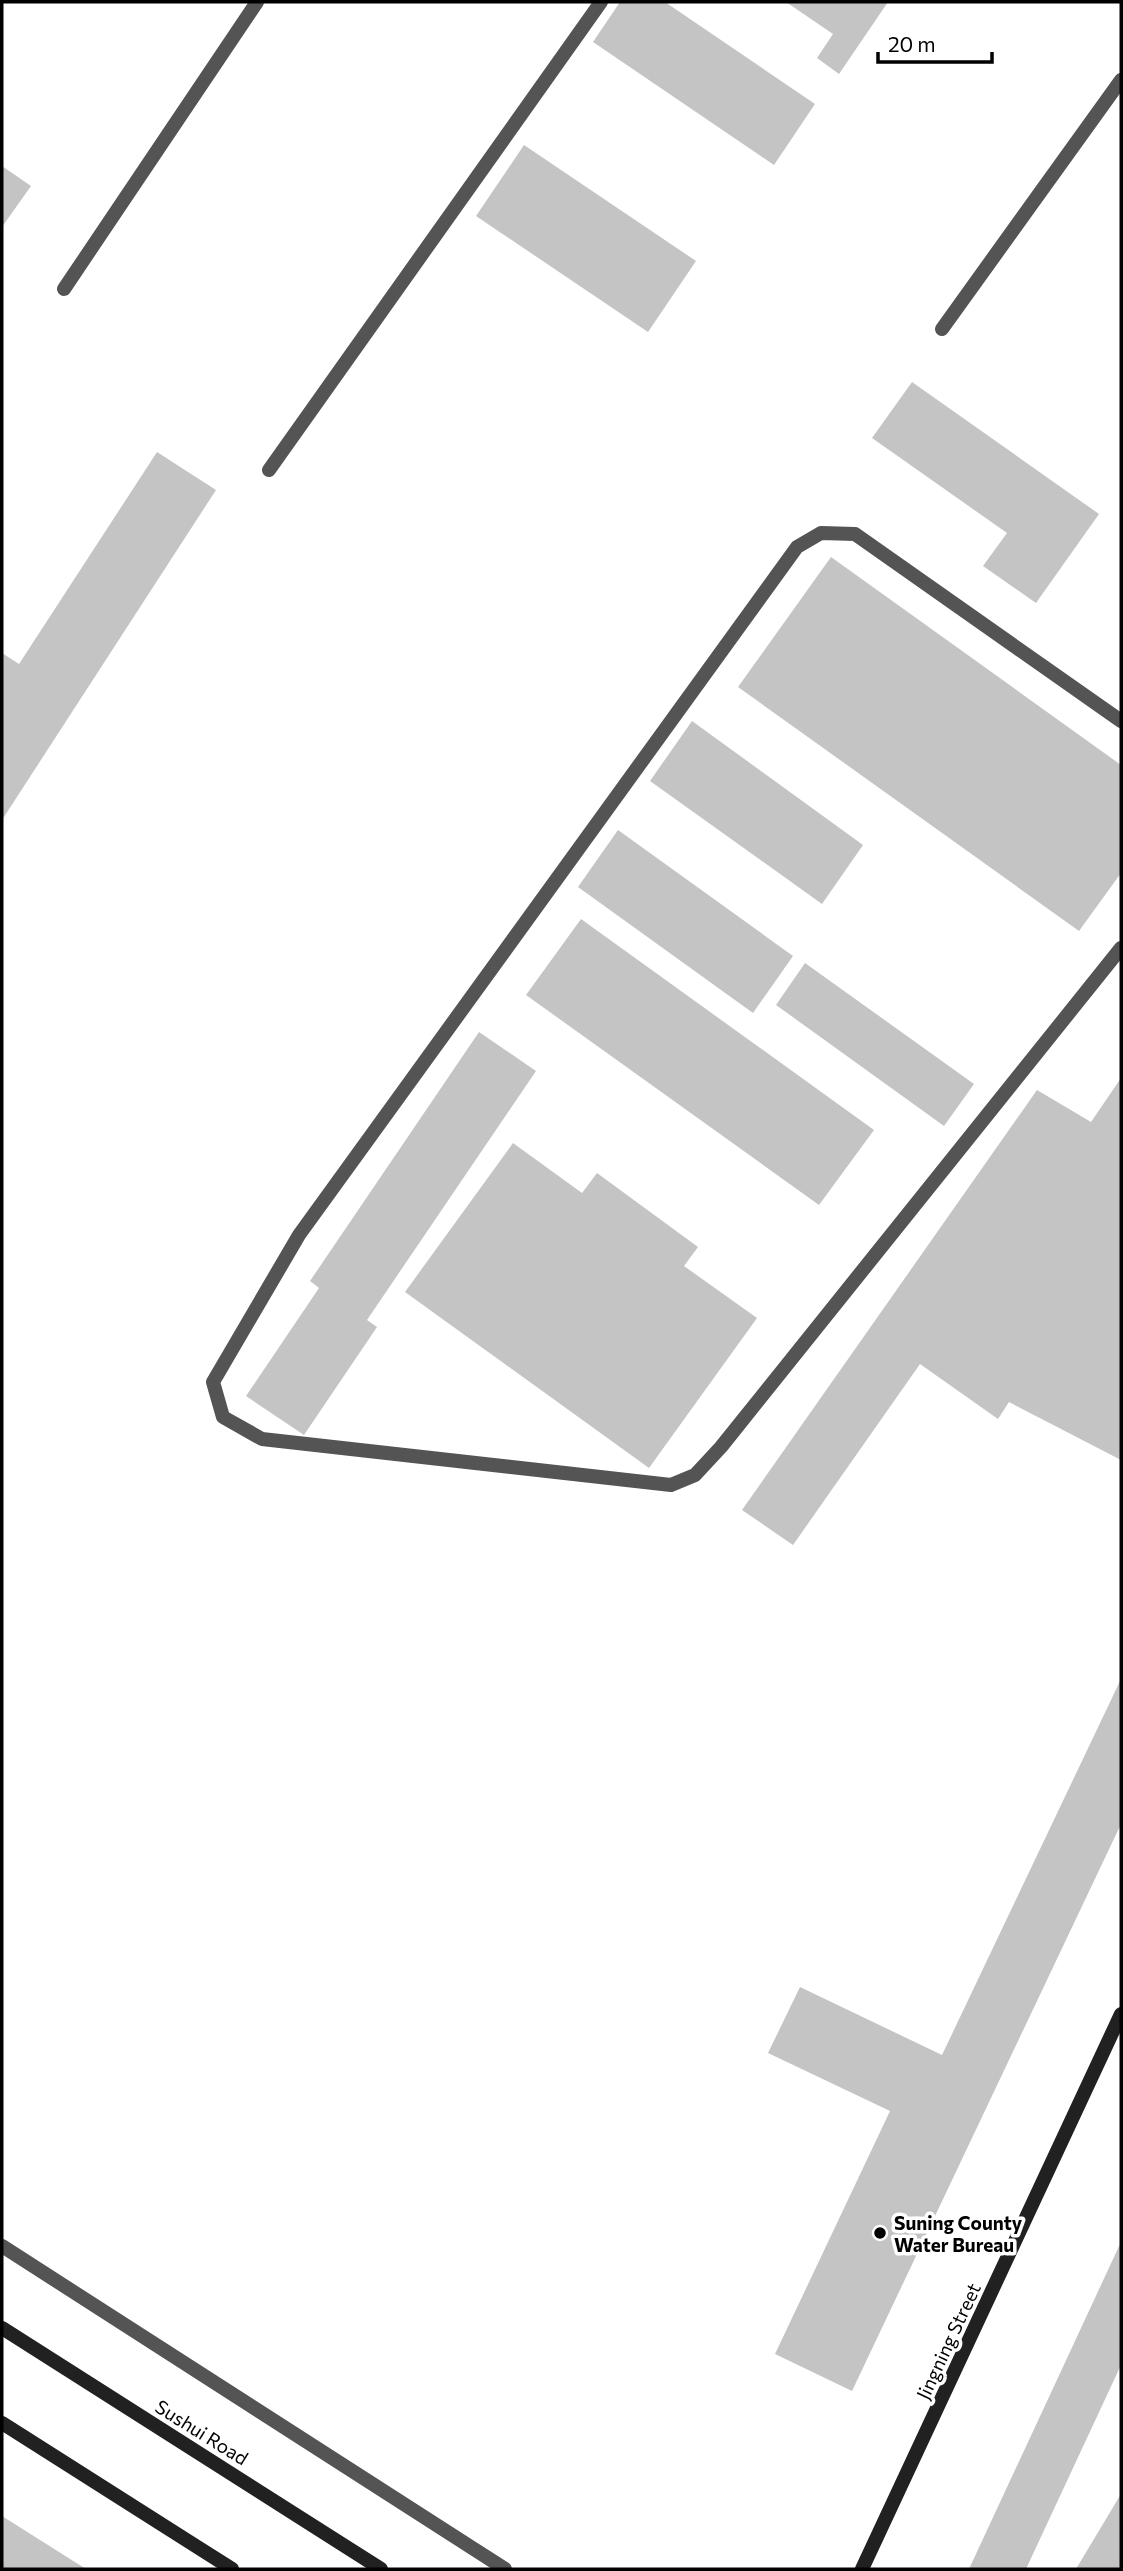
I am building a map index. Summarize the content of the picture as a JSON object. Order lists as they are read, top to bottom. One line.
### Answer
{"streets":{"street":["Jingning Street","Sushui Road"]},"places":["Suning County Water Bureau"],"scale_bar":"20 m"}
